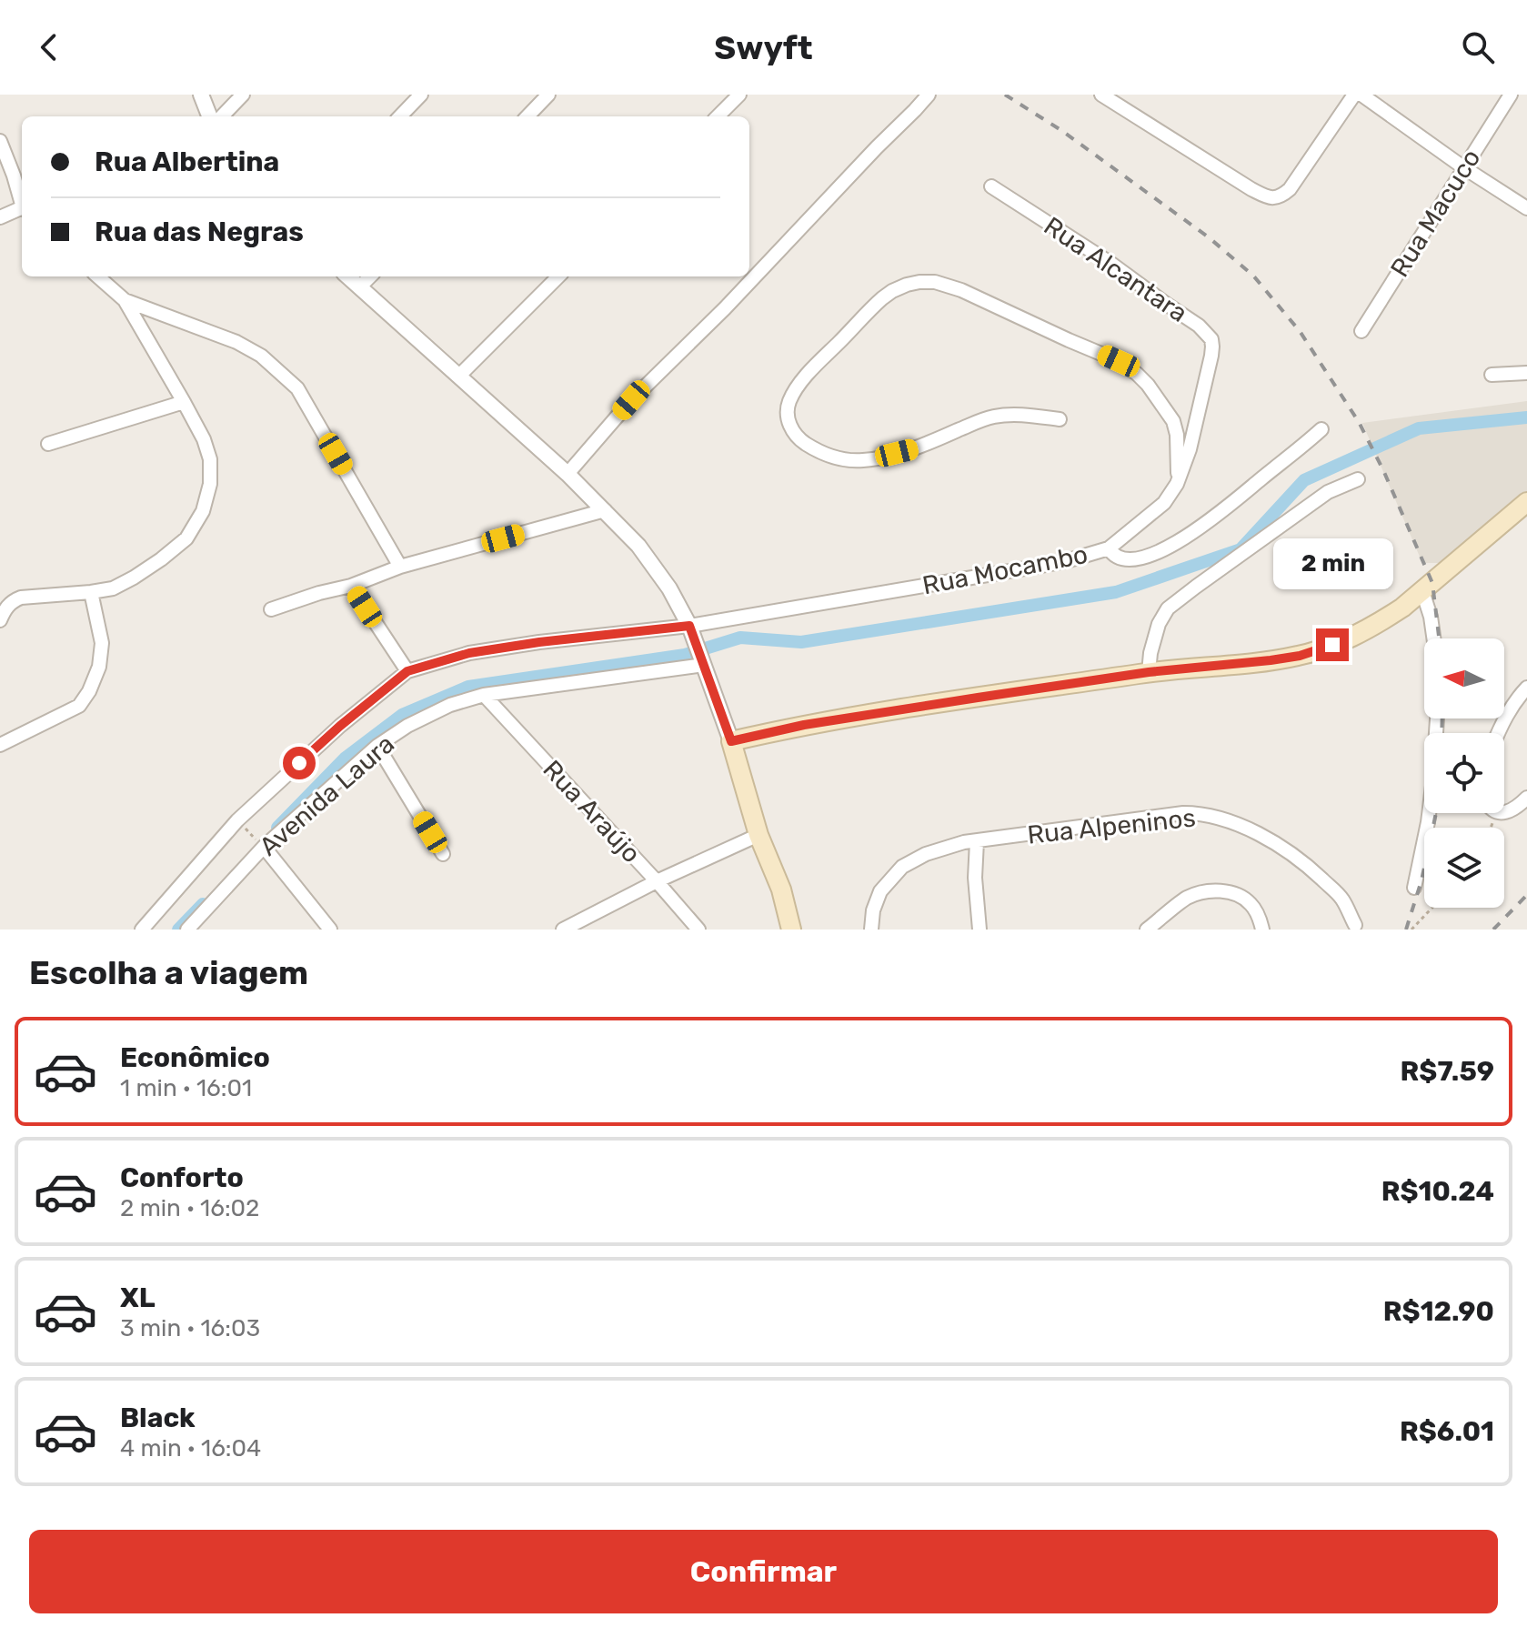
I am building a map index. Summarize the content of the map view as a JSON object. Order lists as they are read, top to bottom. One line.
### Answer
{"streets":{"street":["Rua Macuco","Rua Alcantara","Rua Mocambo","Avenida Laura","Rua Araújo","Rua Alpeninos"]},"crossings":[["Rua Alcantara","Rua Mocambo"],["Avenida Laura","Rua Araújo"]],"north":"left","page":{"header":"Swyft","banner":["Rua Albertina","Rua das Negras"],"bubble":"2 min","heading":"Escolha a viagem","list":[{"name":"Econômico","note":"1 min · 16:01","value":"R$7.59"},{"name":"Conforto","note":"2 min · 16:02","value":"R$10.24"},{"name":"XL","note":"3 min · 16:03","value":"R$12.90"},{"name":"Black","note":"4 min · 16:04","value":"R$6.01"}],"buttons":"Confirmar"}}
